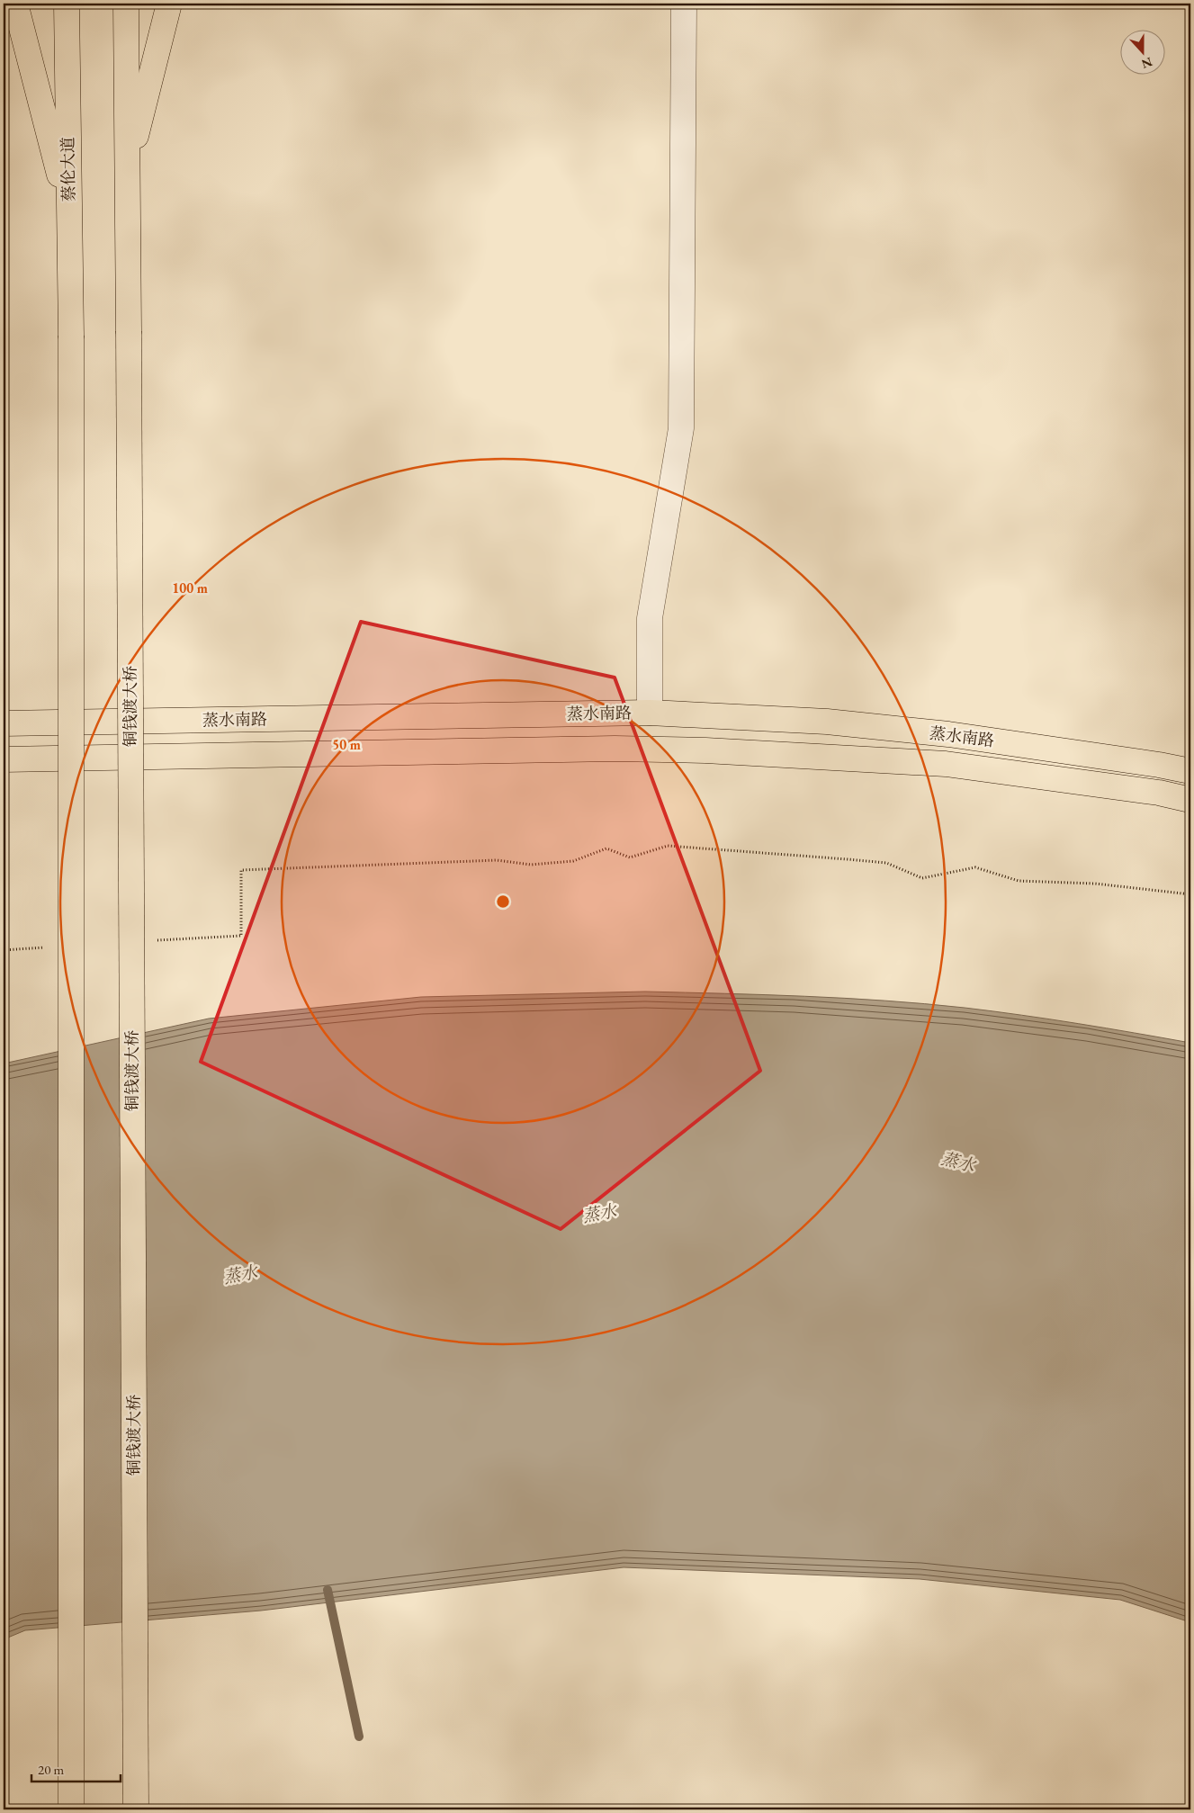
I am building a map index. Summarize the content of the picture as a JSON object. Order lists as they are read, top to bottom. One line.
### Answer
{"streets":{"main road":["蔡伦大道","铜钱渡大桥","蒸水南路"]},"water":["蒸水"],"scale_bar":"20 m","north":"bottom","rings":["100 m","50 m"]}
